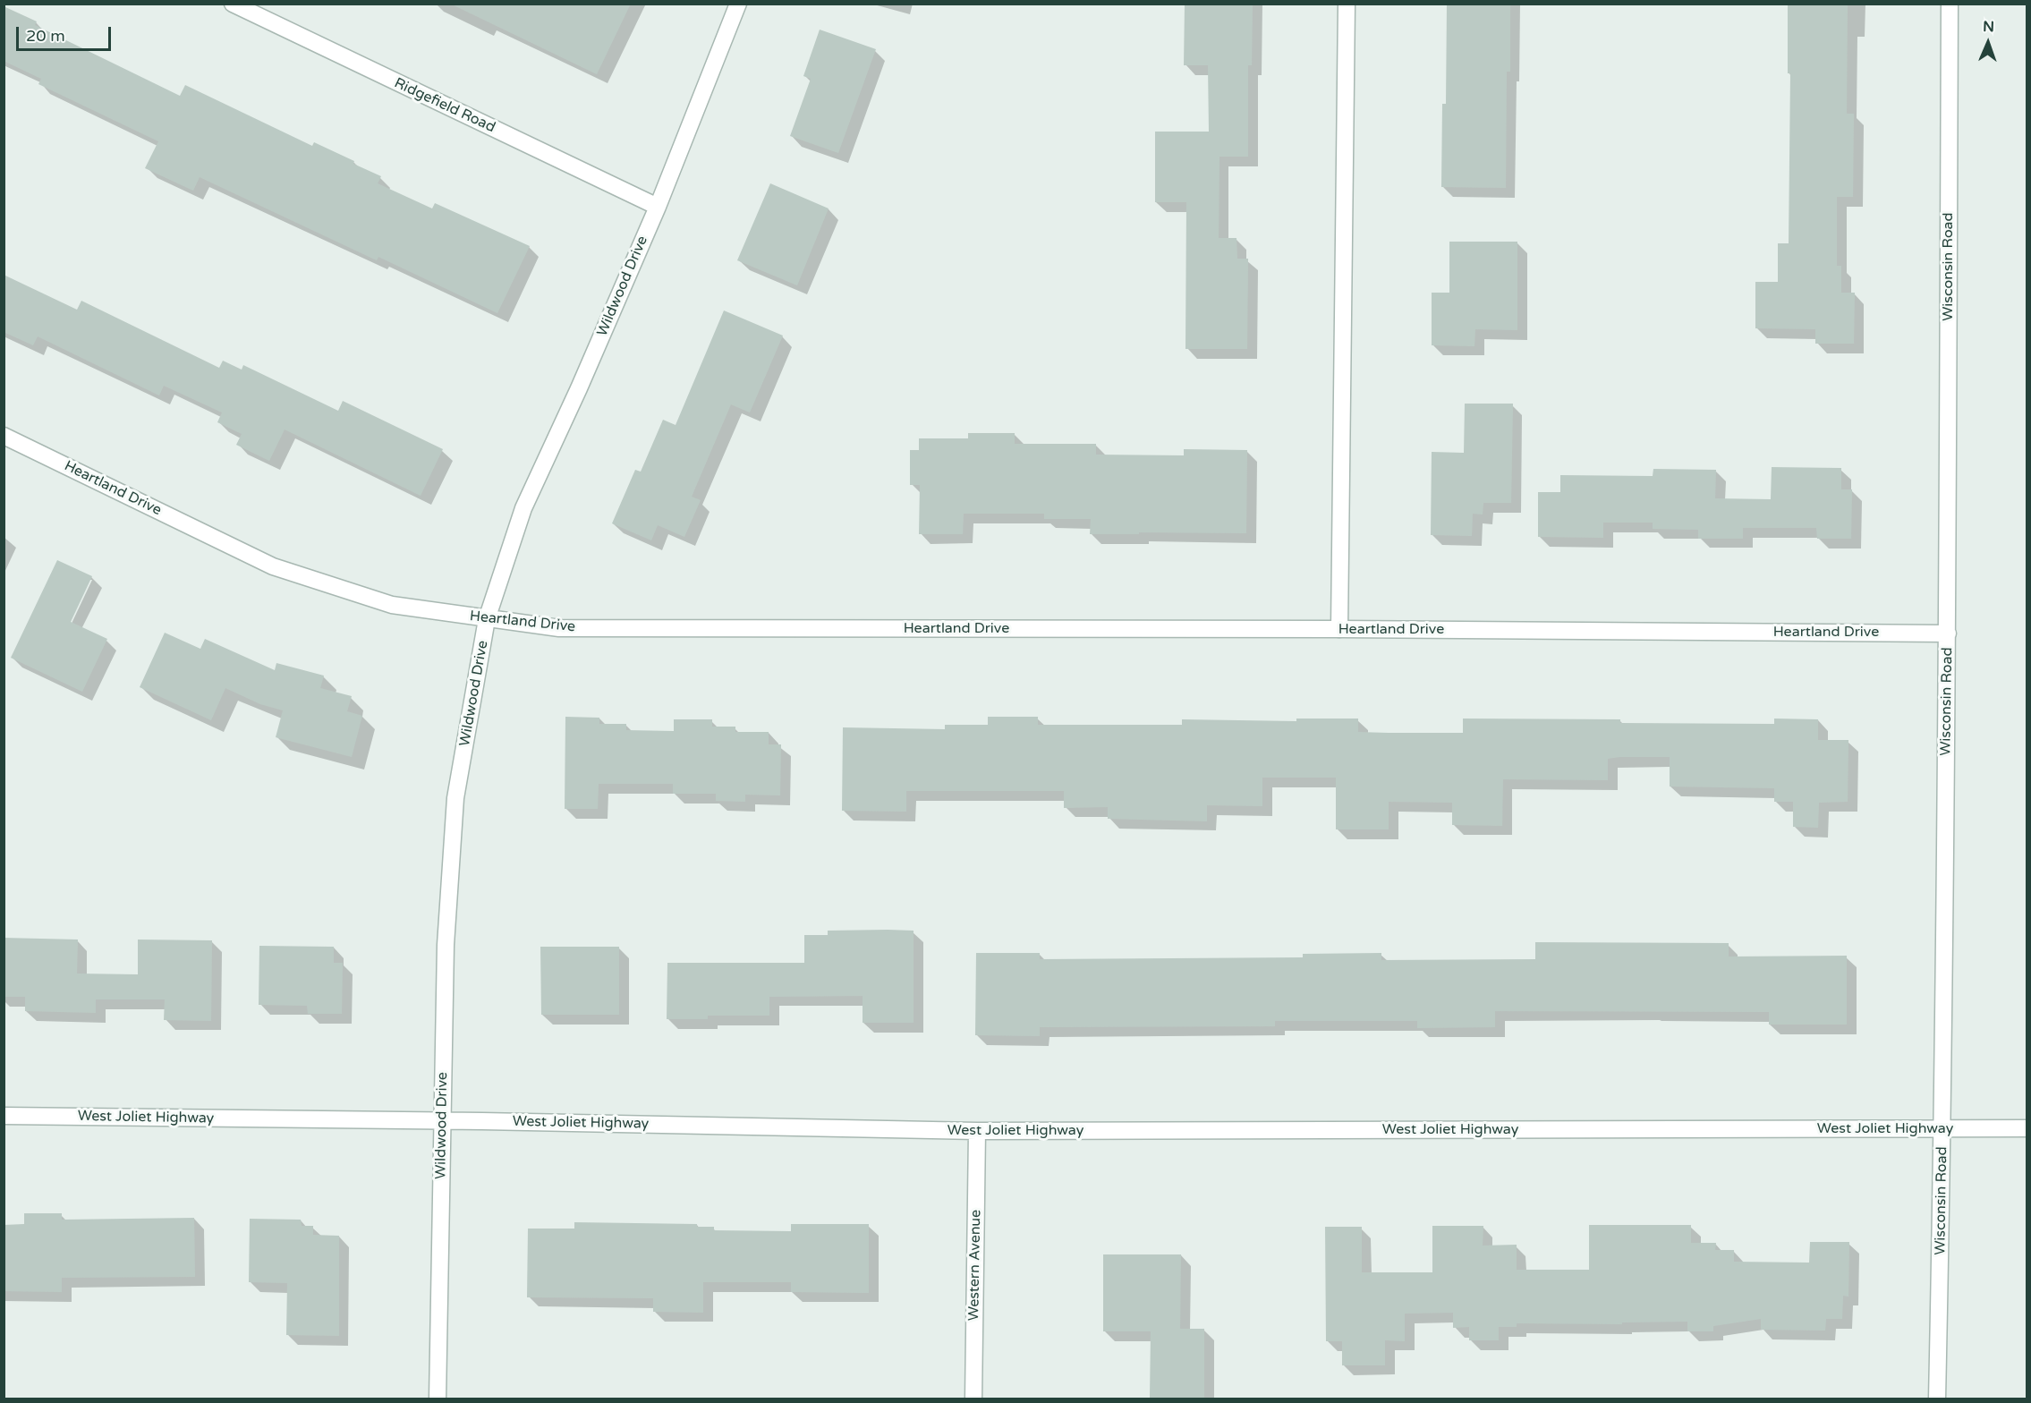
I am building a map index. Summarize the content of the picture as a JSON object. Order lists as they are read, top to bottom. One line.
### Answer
{"streets":{"street":["Ridgefield Road","Wisconsin Road","Wildwood Drive","Heartland Drive","West Joliet Highway","Western Avenue"]},"crossings":[["Ridgefield Road","Wildwood Drive"],["Wisconsin Road","Heartland Drive"],["Wisconsin Road","West Joliet Highway"],["Wildwood Drive","Heartland Drive"],["Wildwood Drive","West Joliet Highway"],["West Joliet Highway","Western Avenue"]],"scale_bar":"20 m","north":"top"}
